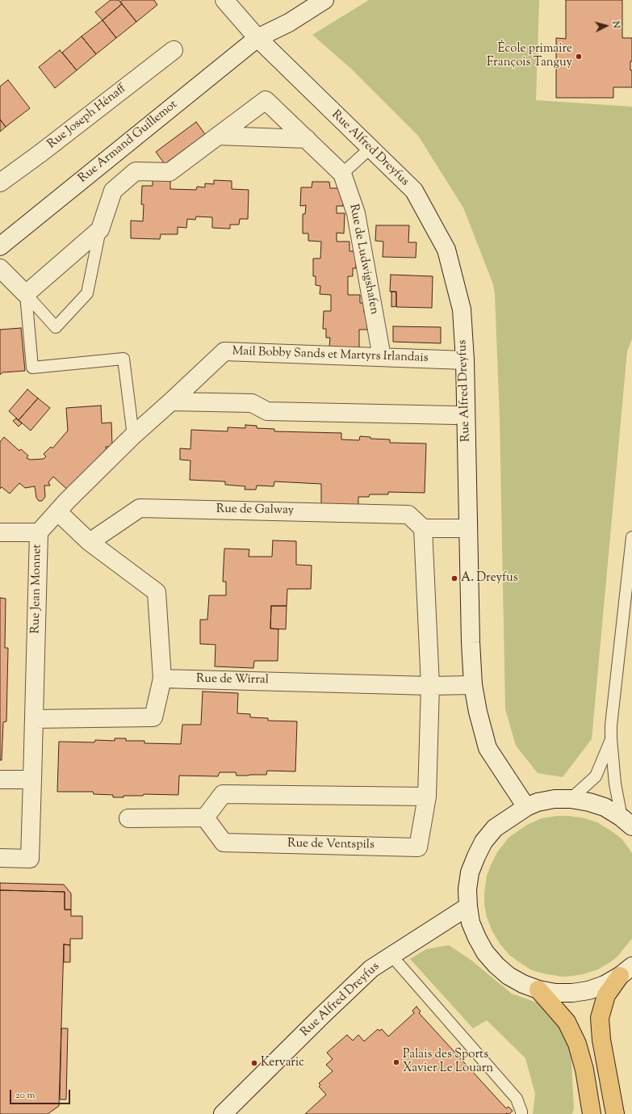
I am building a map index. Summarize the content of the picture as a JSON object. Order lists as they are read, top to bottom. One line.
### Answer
{"streets":{"street":["Rue Joseph Hénaff","Rue Armand Guillemot","Rue Alfred Dreyfus","Rue de Ludwigshafen","Mail Bobby Sands et Martyrs Irlandais","Rue de Galway","Rue Jean Monnet","Rue de Wirral","Rue de Ventspils"]},"crossings":[["Rue Armand Guillemot","Rue Alfred Dreyfus"],["Rue Alfred Dreyfus","Mail Bobby Sands et Martyrs Irlandais"],["Rue Alfred Dreyfus","Rue de Wirral"],["Rue de Ludwigshafen","Mail Bobby Sands et Martyrs Irlandais"],["Mail Bobby Sands et Martyrs Irlandais","Rue Jean Monnet"],["Rue de Galway","Rue de Ventspils"],["Rue de Wirral","Rue de Ventspils"]],"places":["École primaire François Tanguy","A. Dreyfus","Palais des Sports Xavier Le Louarn","Kervaric"],"scale_bar":"20 m","north":"right"}
